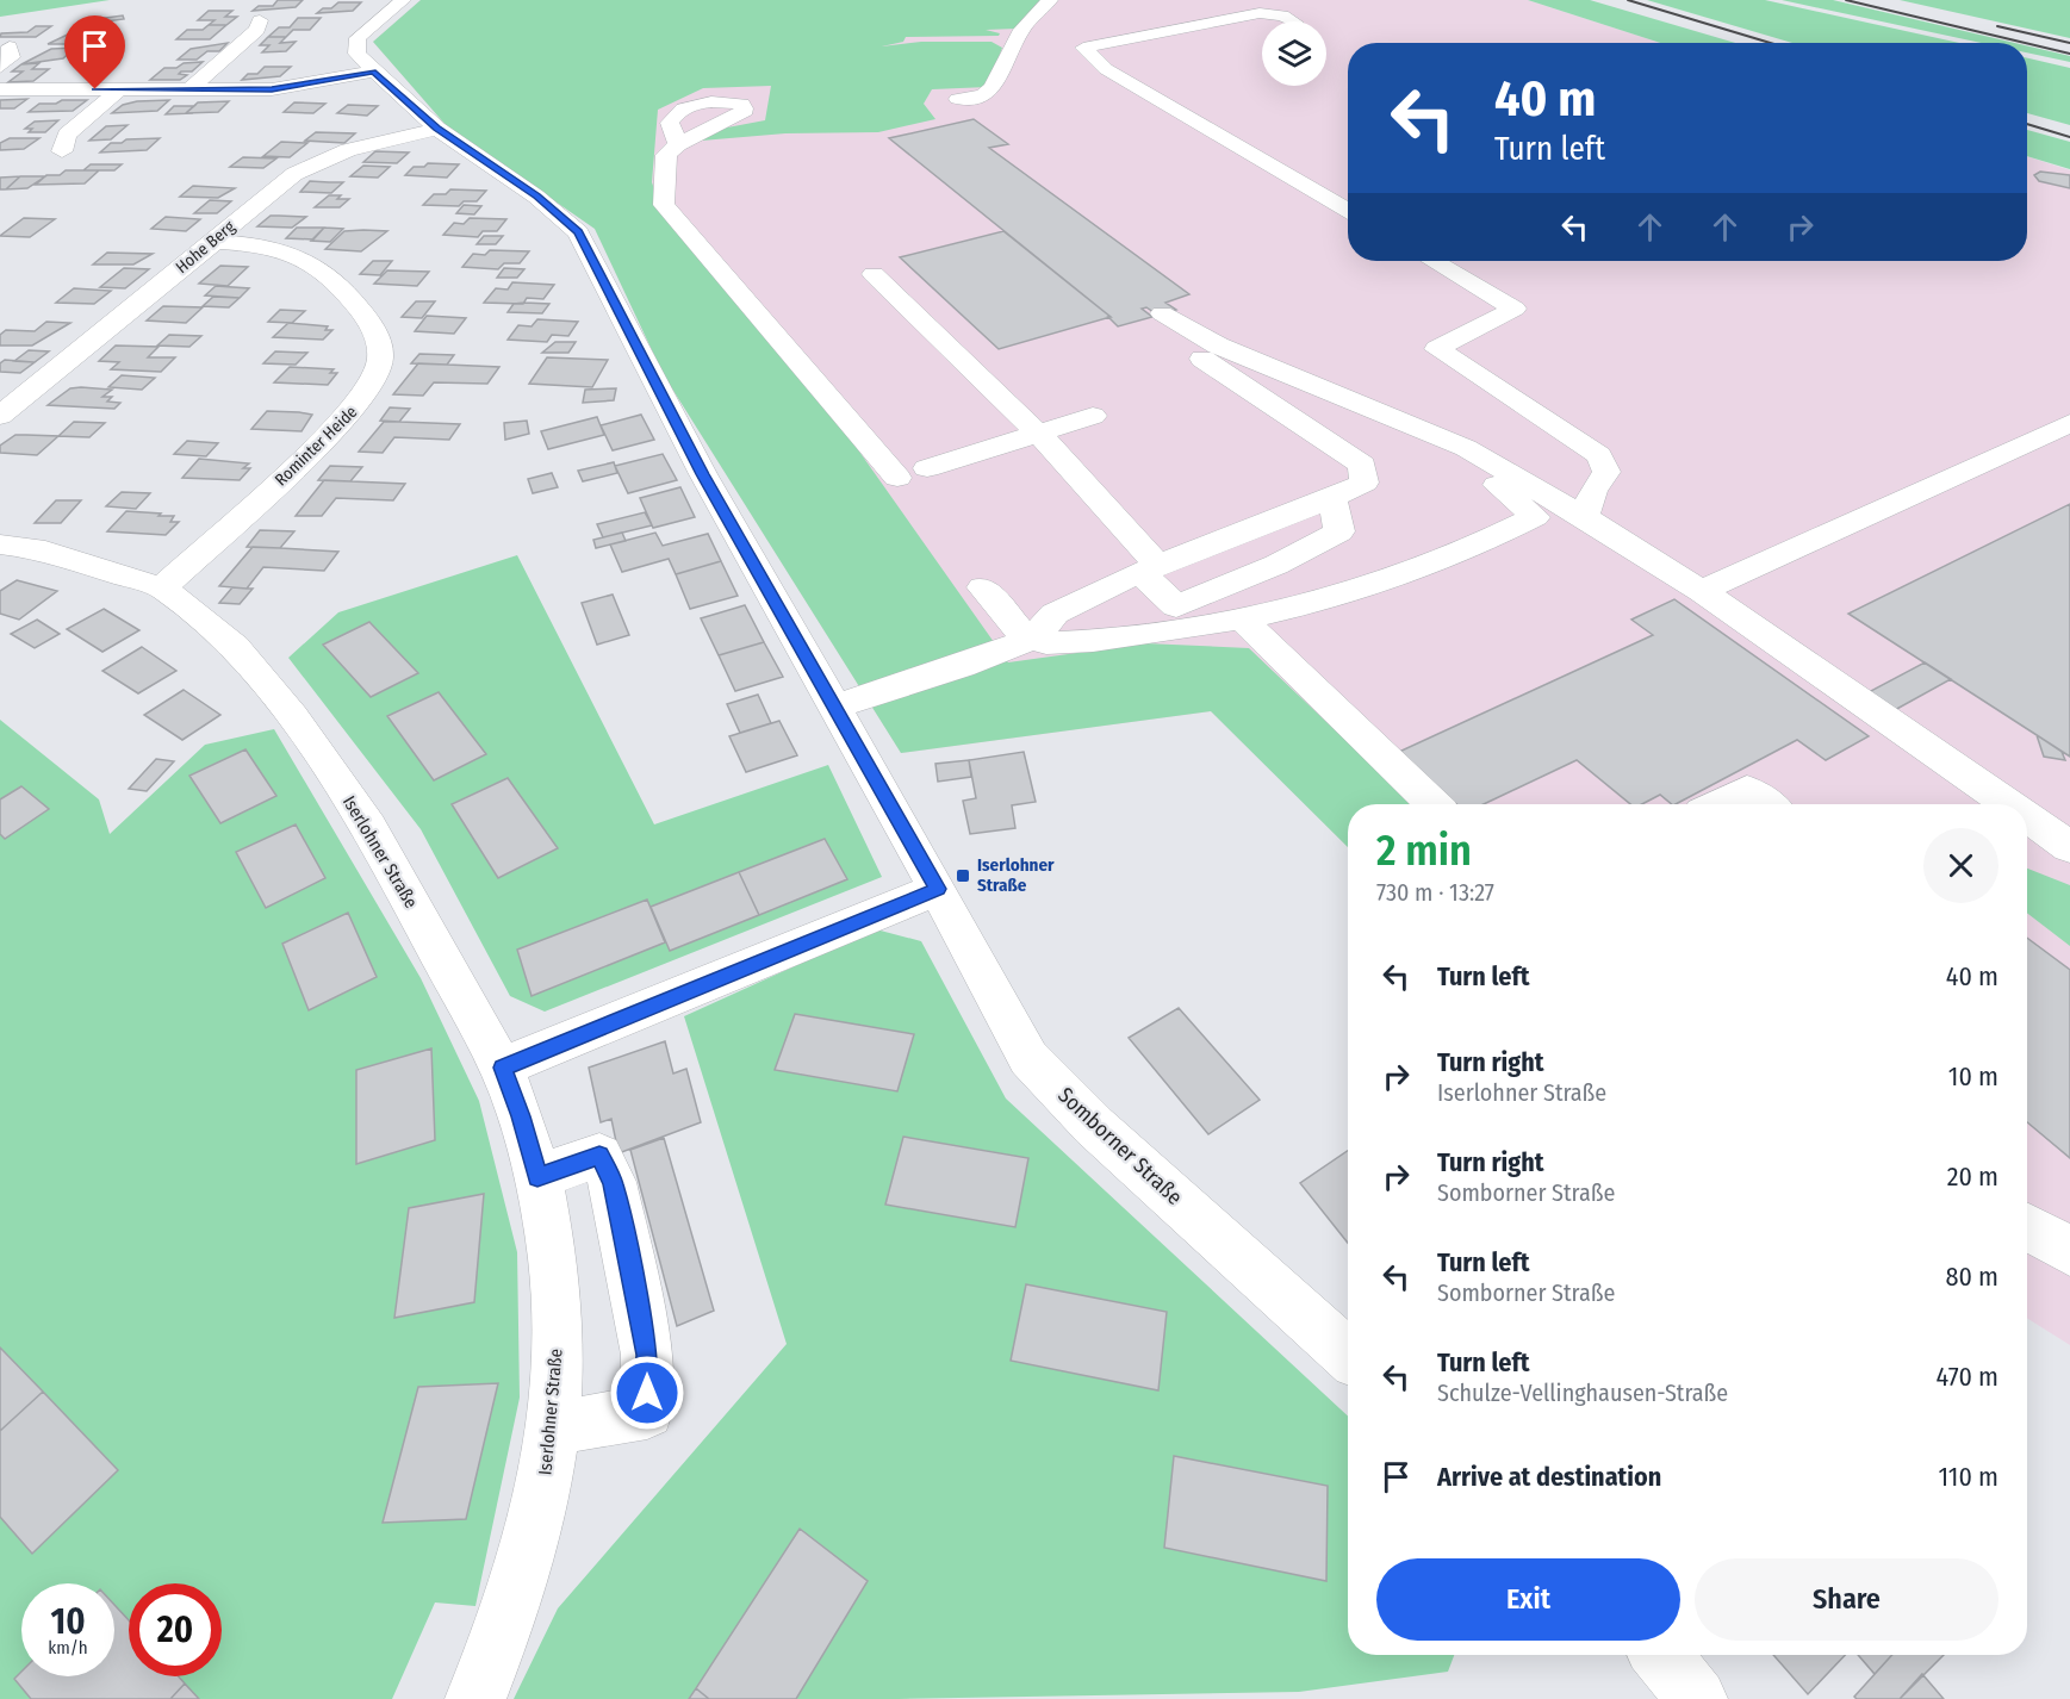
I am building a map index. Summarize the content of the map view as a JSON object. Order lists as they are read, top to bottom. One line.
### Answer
{"streets":{"street":["Hohe Berg","Rominter Heide","Iserlohner Straße","Somborner Straße"]},"crossings":[["Hohe Berg","Rominter Heide"],["Hohe Berg","Somborner Straße"],["Rominter Heide","Iserlohner Straße"]],"places":{"transit":["Iserlohner Straße"]},"page":{"turn":["40 m","Turn left"],"heading":["2 min","730 m · 13:27"],"list":[{"name":"Turn left","value":"40 m"},{"name":"Turn right","note":"Iserlohner Straße","value":"10 m"},{"name":"Turn right","note":"Somborner Straße","value":"20 m"},{"name":"Turn left","note":"Somborner Straße","value":"80 m"},{"name":"Turn left","note":"Schulze-Vellinghausen-Straße","value":"470 m"},{"name":"Arrive at destination","value":"110 m"}],"buttons":["Exit","Share"],"speed":"10 km/h","limit":"20"}}
